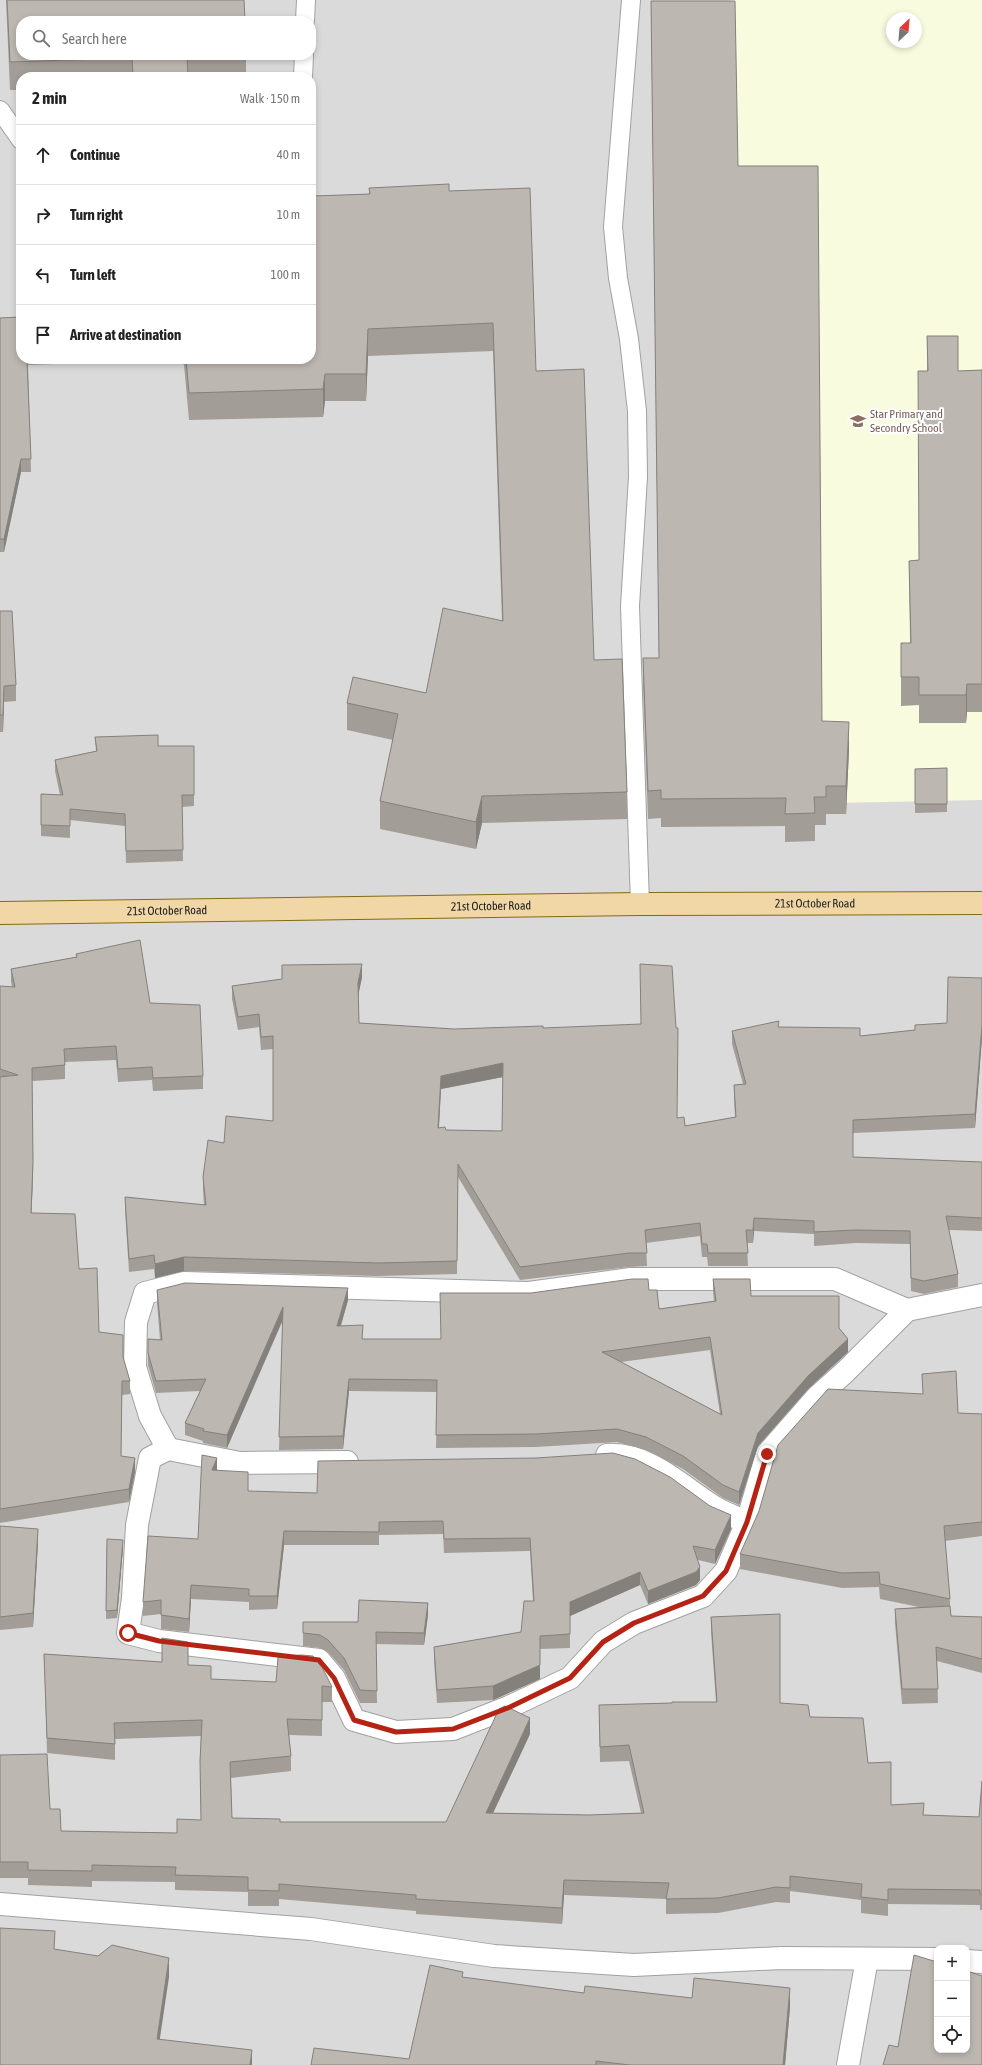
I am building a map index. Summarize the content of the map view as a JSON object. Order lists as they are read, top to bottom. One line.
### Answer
{"streets":{"main road":["21st October Road"]},"places":{"school or university":["Star Primary and Secondry School"]},"north":"top right","page":{"search":"Search here","heading":["2 min","Walk · 150 m"],"list":[["Continue","40 m"],["Turn right","10 m"],["Turn left","100 m"],"Arrive at destination"],"map_buttons":["+","−"]}}
